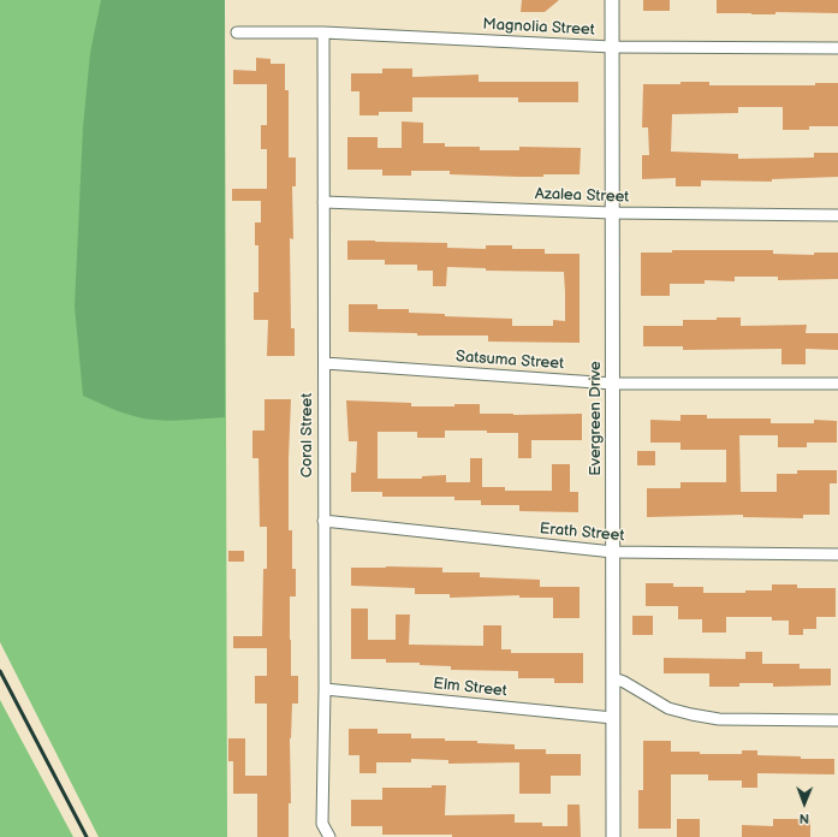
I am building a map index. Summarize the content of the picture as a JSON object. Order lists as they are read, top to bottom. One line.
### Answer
{"streets":{"street":["Magnolia Street","Azalea Street","Satsuma Street","Evergreen Drive","Coral Street","Erath Street","Elm Street"]},"crossings":[["Magnolia Street","Evergreen Drive"],["Magnolia Street","Coral Street"],["Azalea Street","Evergreen Drive"],["Azalea Street","Coral Street"],["Satsuma Street","Evergreen Drive"],["Satsuma Street","Coral Street"],["Evergreen Drive","Erath Street"],["Evergreen Drive","Elm Street"],["Coral Street","Erath Street"],["Coral Street","Elm Street"]],"north":"bottom"}
